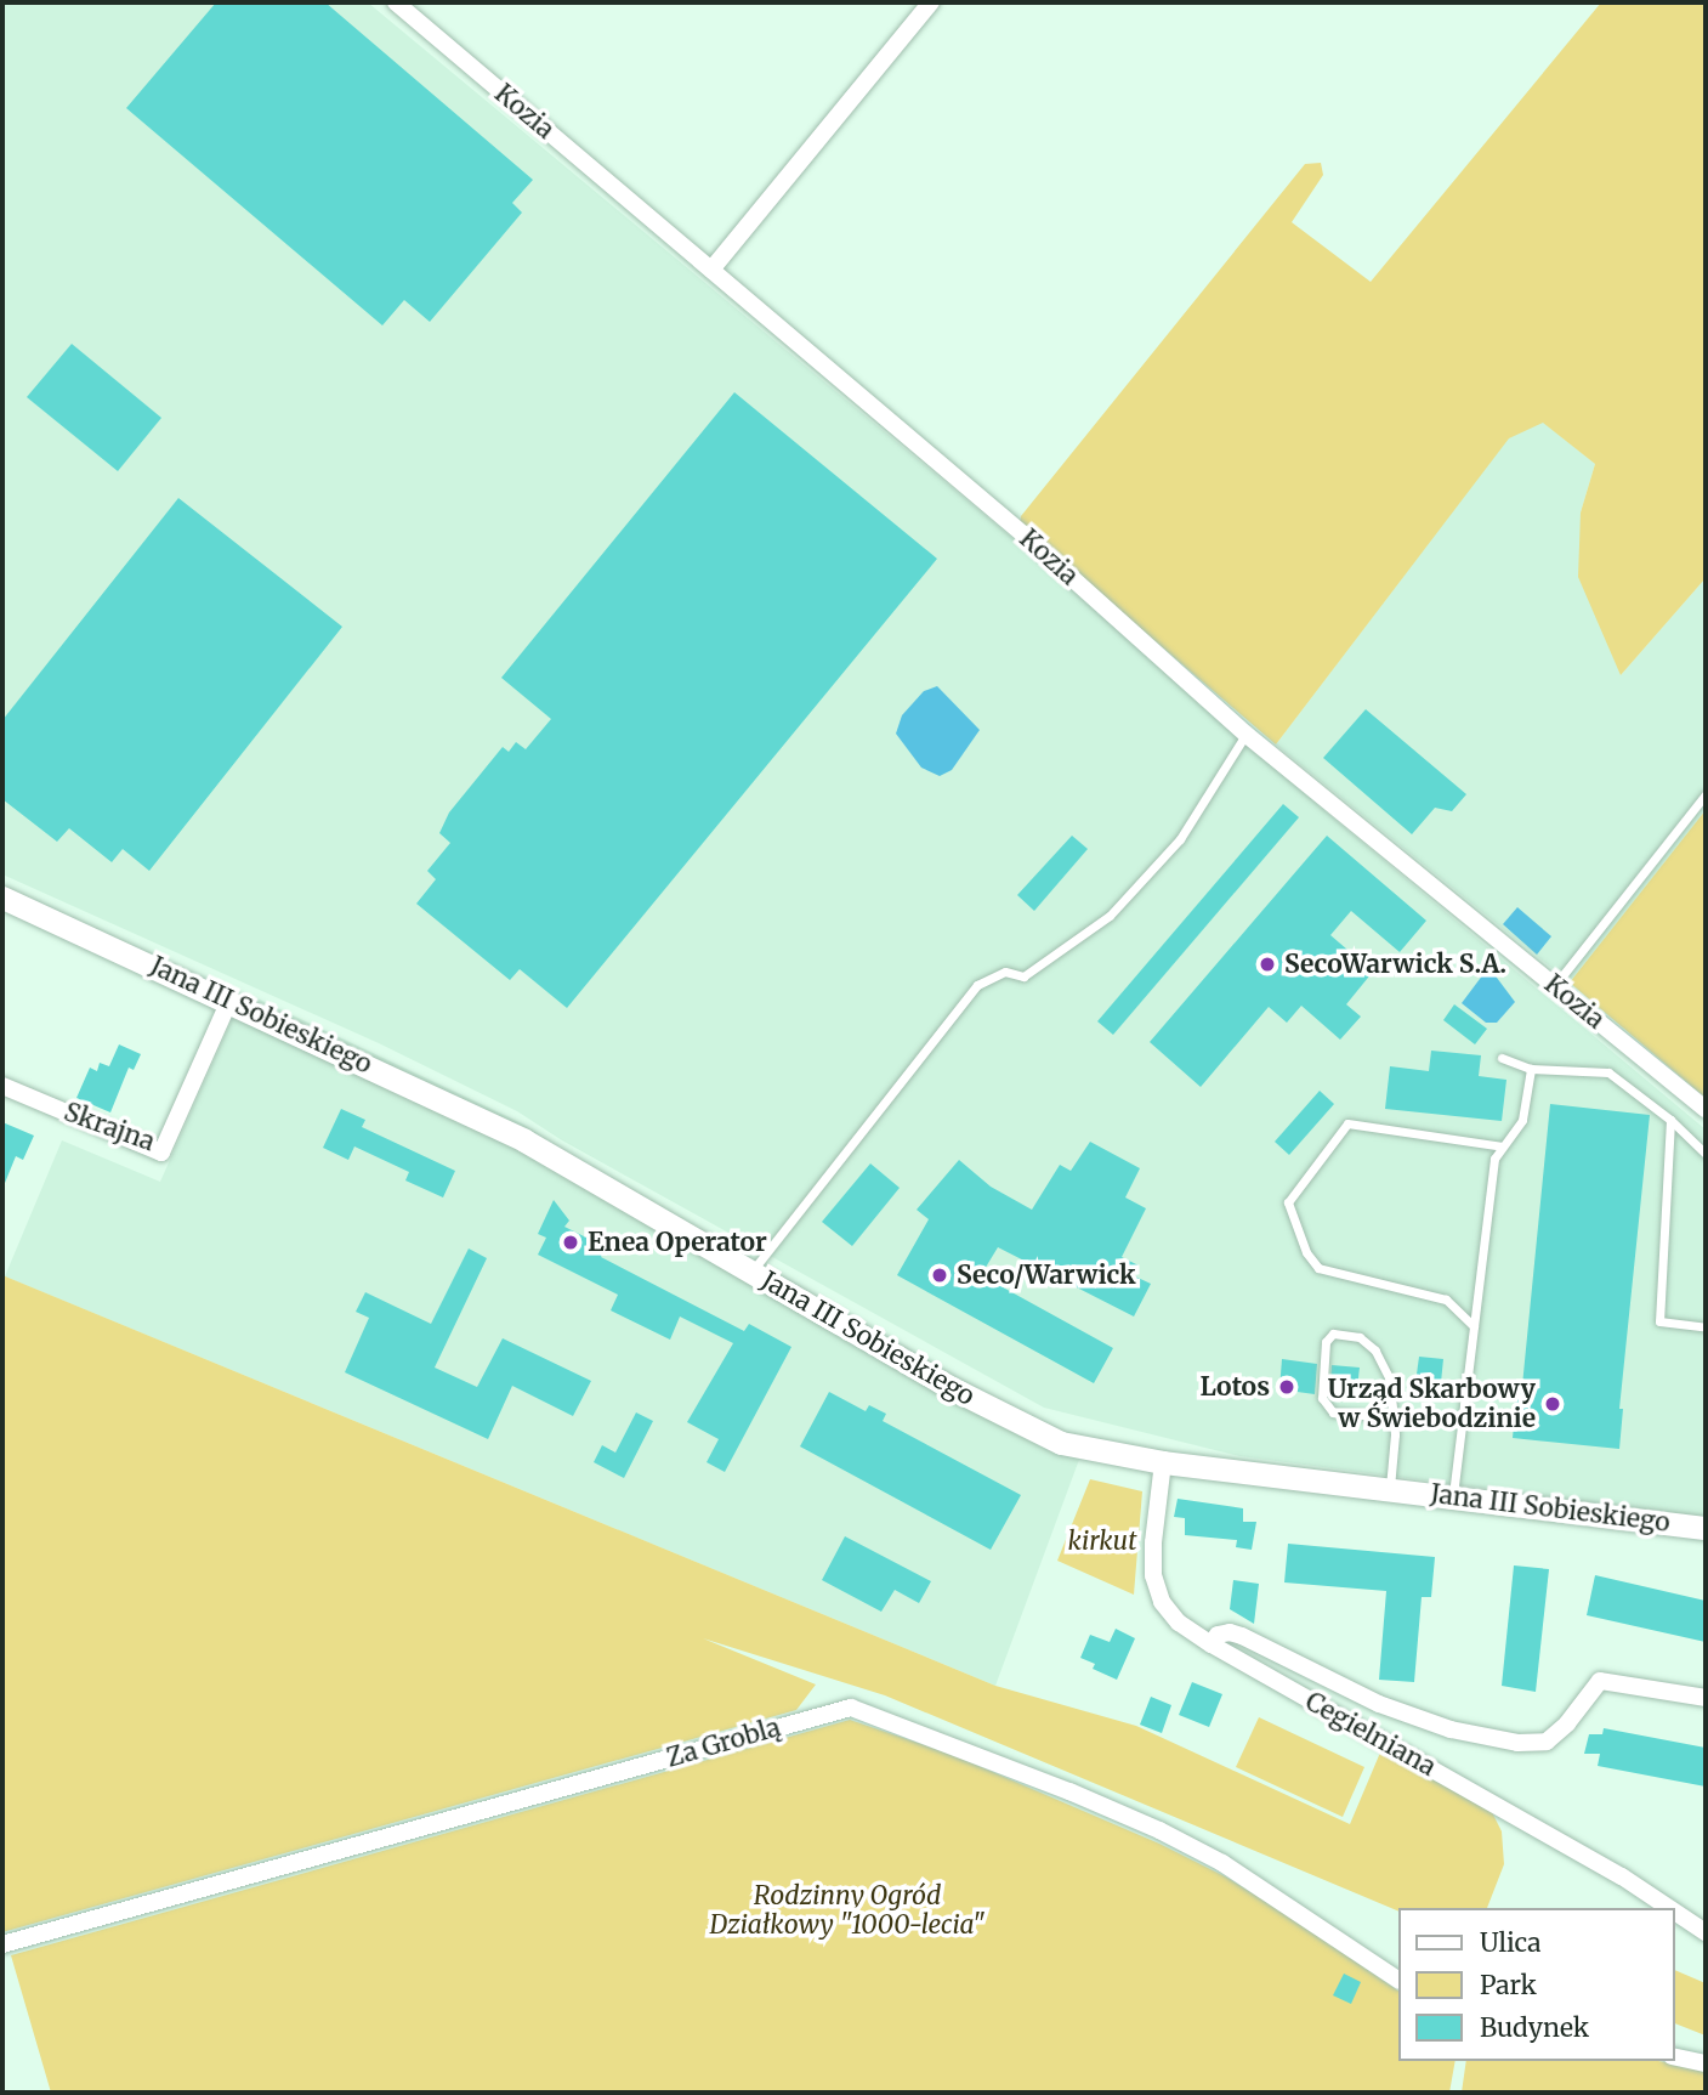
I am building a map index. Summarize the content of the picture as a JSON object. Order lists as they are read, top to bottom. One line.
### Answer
{"streets":{"street":["Kozia","Jana III Sobieskiego","Skrajna","Cegielniana","Za Groblą"]},"crossings":[["Jana III Sobieskiego","Skrajna"],["Jana III Sobieskiego","Cegielniana"]],"parks":["kirkut","Rodzinny Ogród Działkowy \"1000-lecia\""],"places":["SecoWarwick S.A.","Enea Operator","Seco/Warwick","Lotos","Urząd Skarbowy w Świebodzinie"],"legend":["Ulica","Park","Budynek"]}
